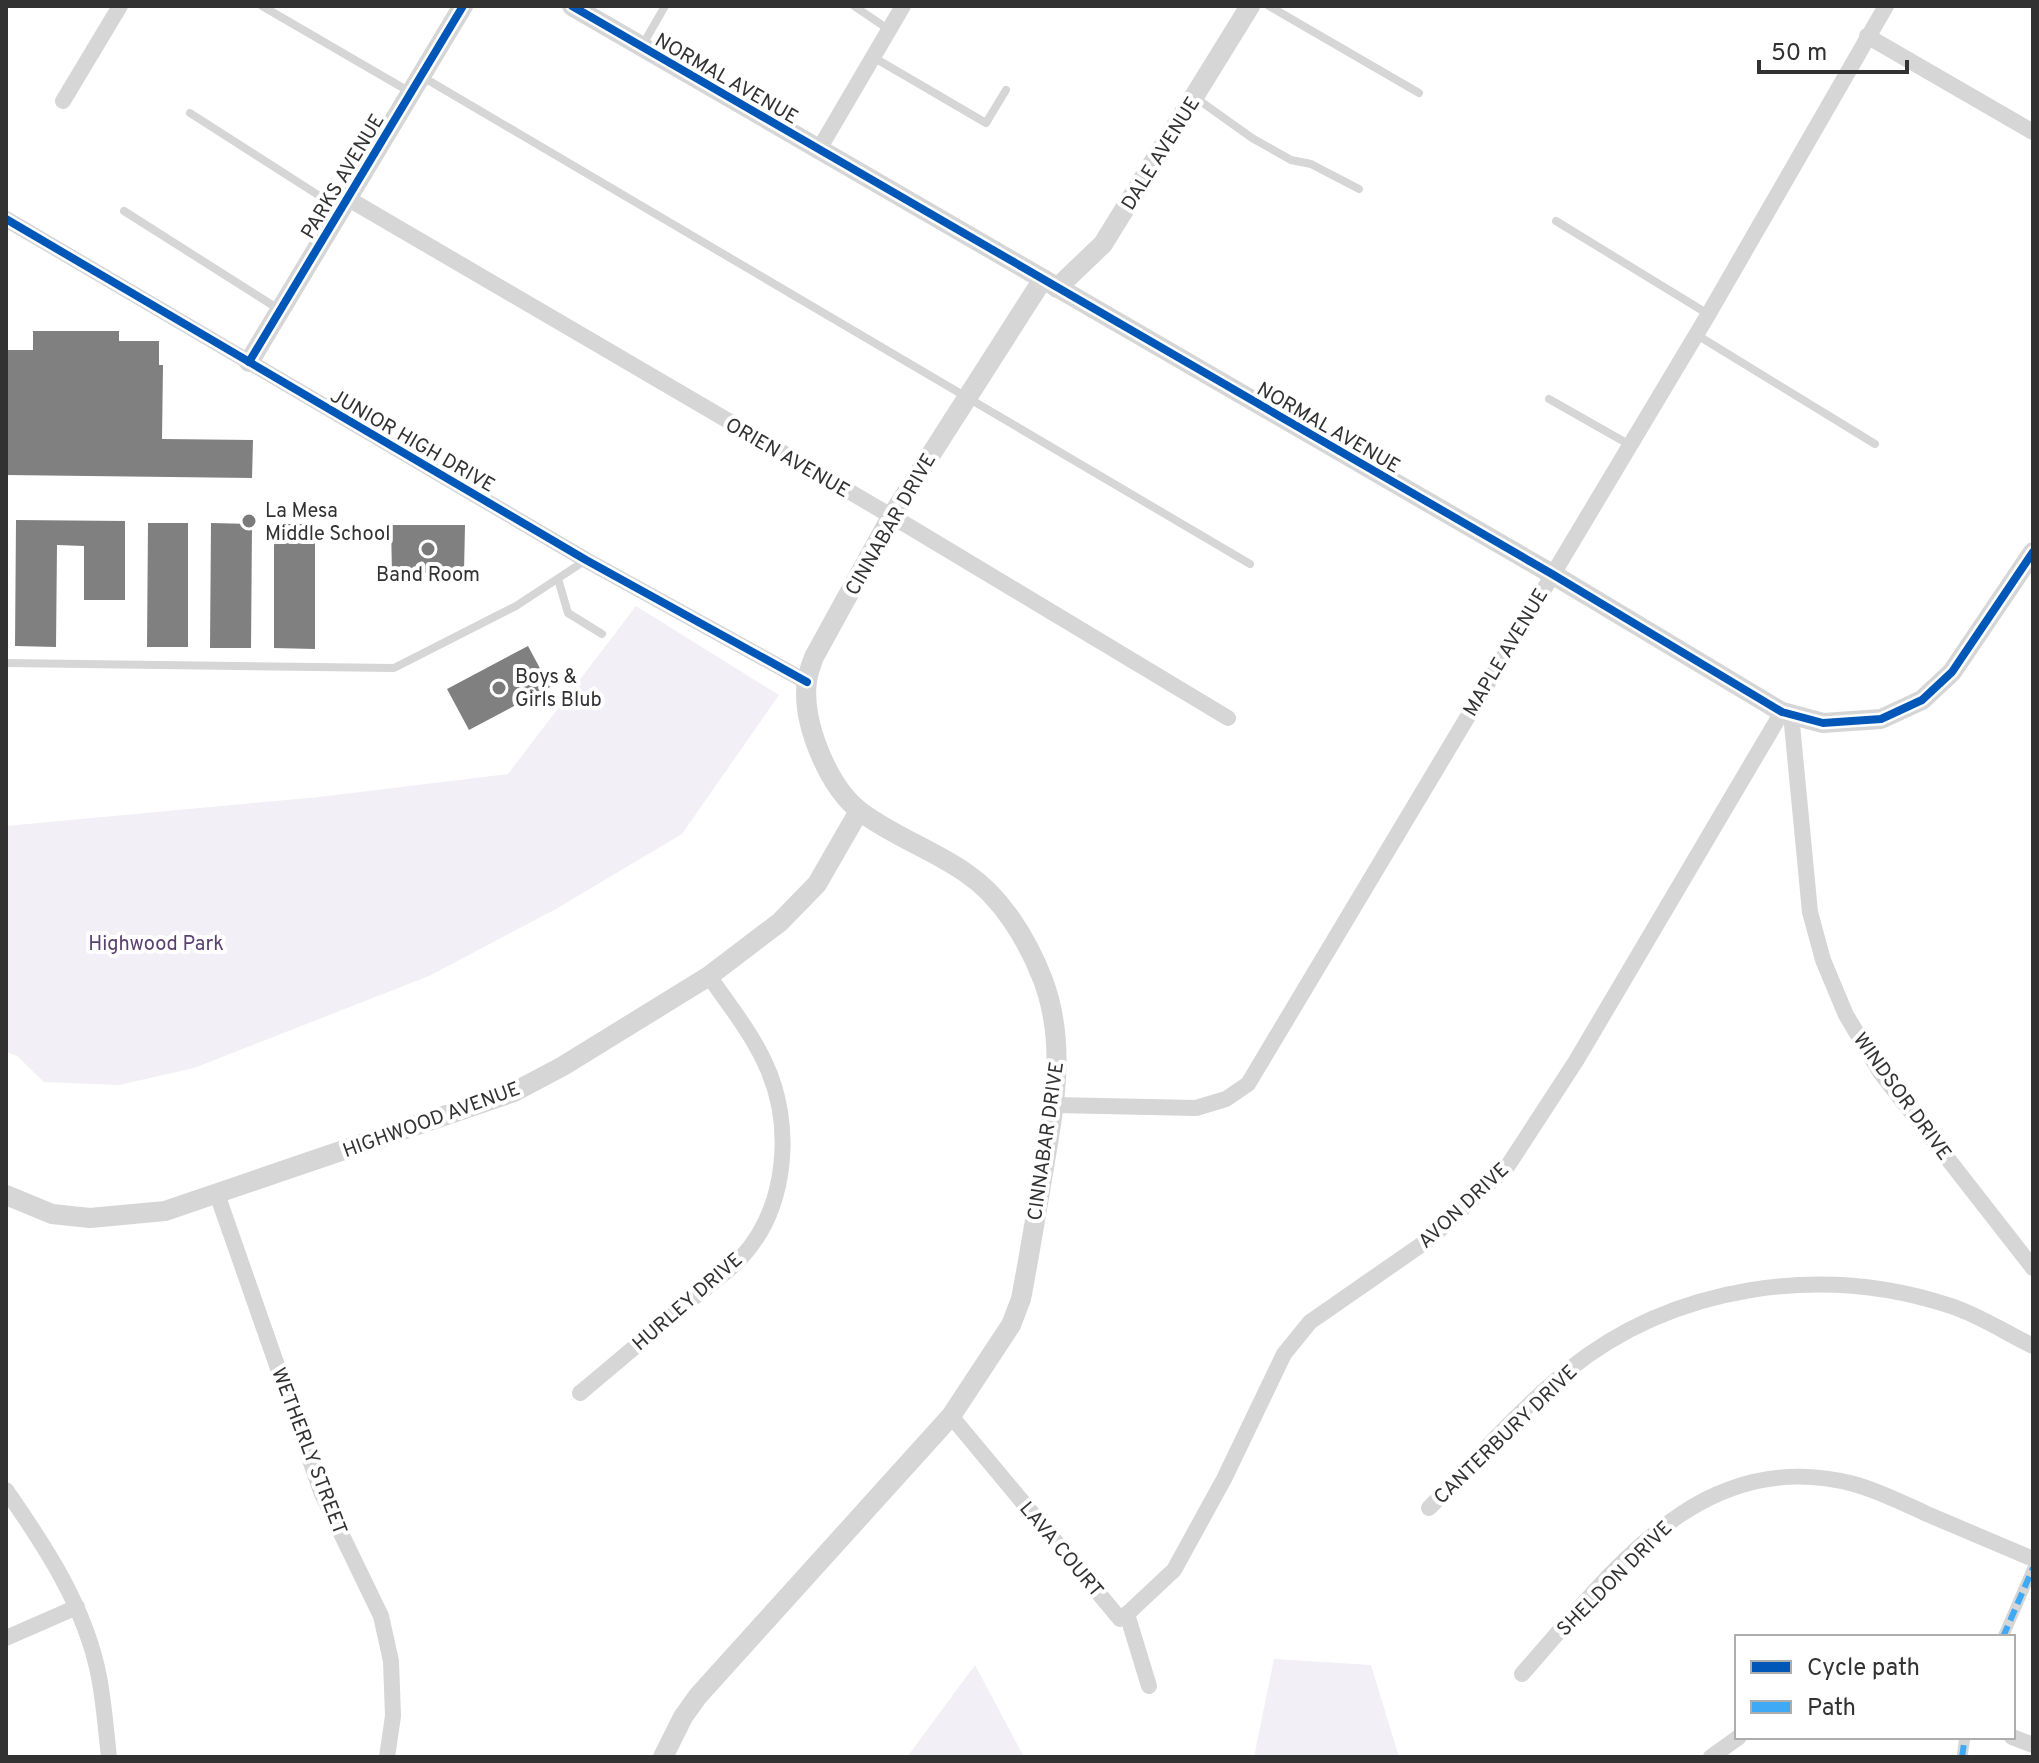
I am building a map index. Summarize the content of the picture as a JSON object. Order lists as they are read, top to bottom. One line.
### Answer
{"streets":{"street":["NORMAL AVENUE","DALE AVENUE","PARKS AVENUE","JUNIOR HIGH DRIVE","ORIEN AVENUE","CINNABAR DRIVE","MAPLE AVENUE","WINDSOR DRIVE","HIGHWOOD AVENUE","AVON DRIVE","HURLEY DRIVE","CANTERBURY DRIVE","WETHERLY STREET","LAVA COURT","SHELDON DRIVE"]},"crossings":[["NORMAL AVENUE","DALE AVENUE"],["NORMAL AVENUE","CINNABAR DRIVE"],["NORMAL AVENUE","MAPLE AVENUE"],["NORMAL AVENUE","WINDSOR DRIVE"],["NORMAL AVENUE","AVON DRIVE"],["DALE AVENUE","CINNABAR DRIVE"],["PARKS AVENUE","JUNIOR HIGH DRIVE"],["PARKS AVENUE","ORIEN AVENUE"],["JUNIOR HIGH DRIVE","CINNABAR DRIVE"],["ORIEN AVENUE","CINNABAR DRIVE"],["CINNABAR DRIVE","MAPLE AVENUE"],["CINNABAR DRIVE","HIGHWOOD AVENUE"],["CINNABAR DRIVE","LAVA COURT"],["WINDSOR DRIVE","AVON DRIVE"],["HIGHWOOD AVENUE","HURLEY DRIVE"],["HIGHWOOD AVENUE","WETHERLY STREET"],["AVON DRIVE","LAVA COURT"]],"parks":["Highwood Park"],"places":["La Mesa Middle School","Band Room","Boys & Girls Blub"],"legend":["Cycle path","Path"],"scale_bar":"50 m"}
